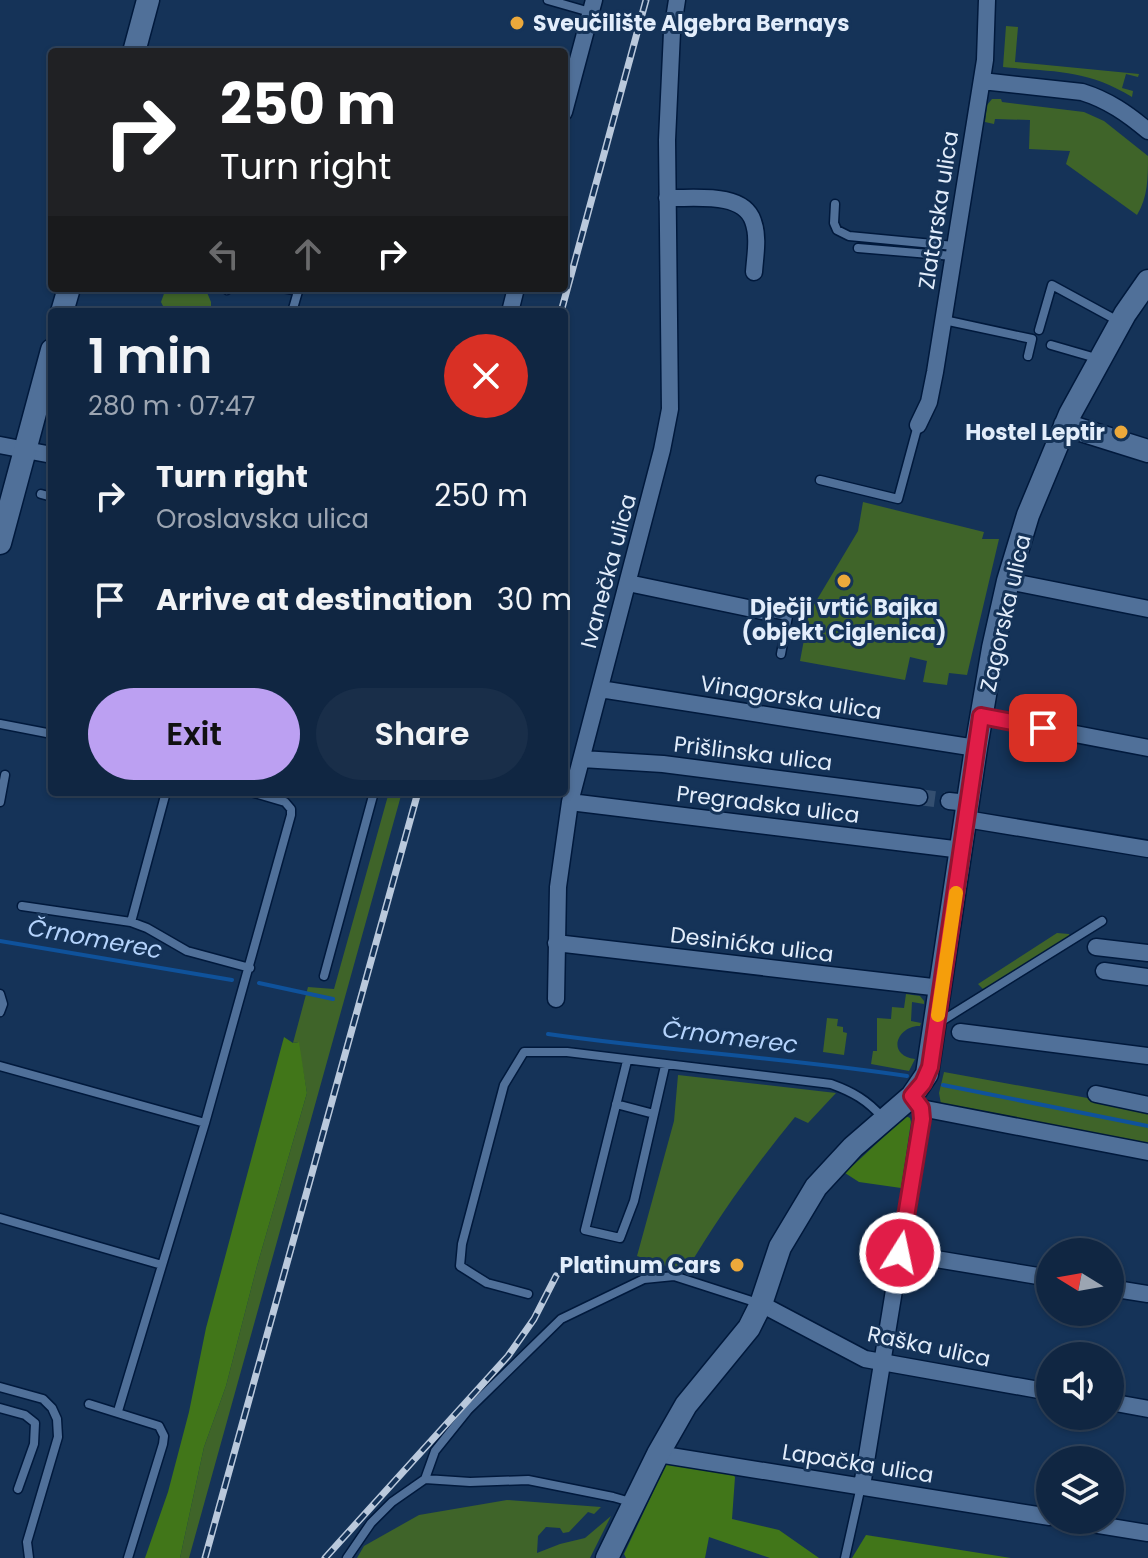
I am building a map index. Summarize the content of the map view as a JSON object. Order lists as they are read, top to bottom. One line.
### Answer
{"streets":{"street":["Zlatarska ulica","Ivanečka ulica","Zagorska ulica","Vinagorska ulica","Prišlinska ulica","Pregradska ulica","Desinićka ulica","Raška ulica","Lapačka ulica"]},"crossings":[["Ivanečka ulica","Vinagorska ulica"],["Ivanečka ulica","Prišlinska ulica"],["Ivanečka ulica","Pregradska ulica"],["Ivanečka ulica","Desinićka ulica"],["Zagorska ulica","Vinagorska ulica"],["Zagorska ulica","Pregradska ulica"],["Zagorska ulica","Desinićka ulica"],["Zagorska ulica","Raška ulica"],["Zagorska ulica","Lapačka ulica"]],"water":["Črnomerec"],"places":["Sveučilište Algebra Bernays","Hostel Leptir","Dječji vrtić Bajka (objekt Ciglenica)","Platinum Cars"],"north":"left","page":{"turn":["250 m","Turn right"],"heading":["1 min","280 m · 07:47"],"list":[{"name":"Turn right","note":"Oroslavska ulica","value":"250 m"},{"name":"Arrive at destination","value":"30 m"}],"buttons":["Exit","Share"]}}
